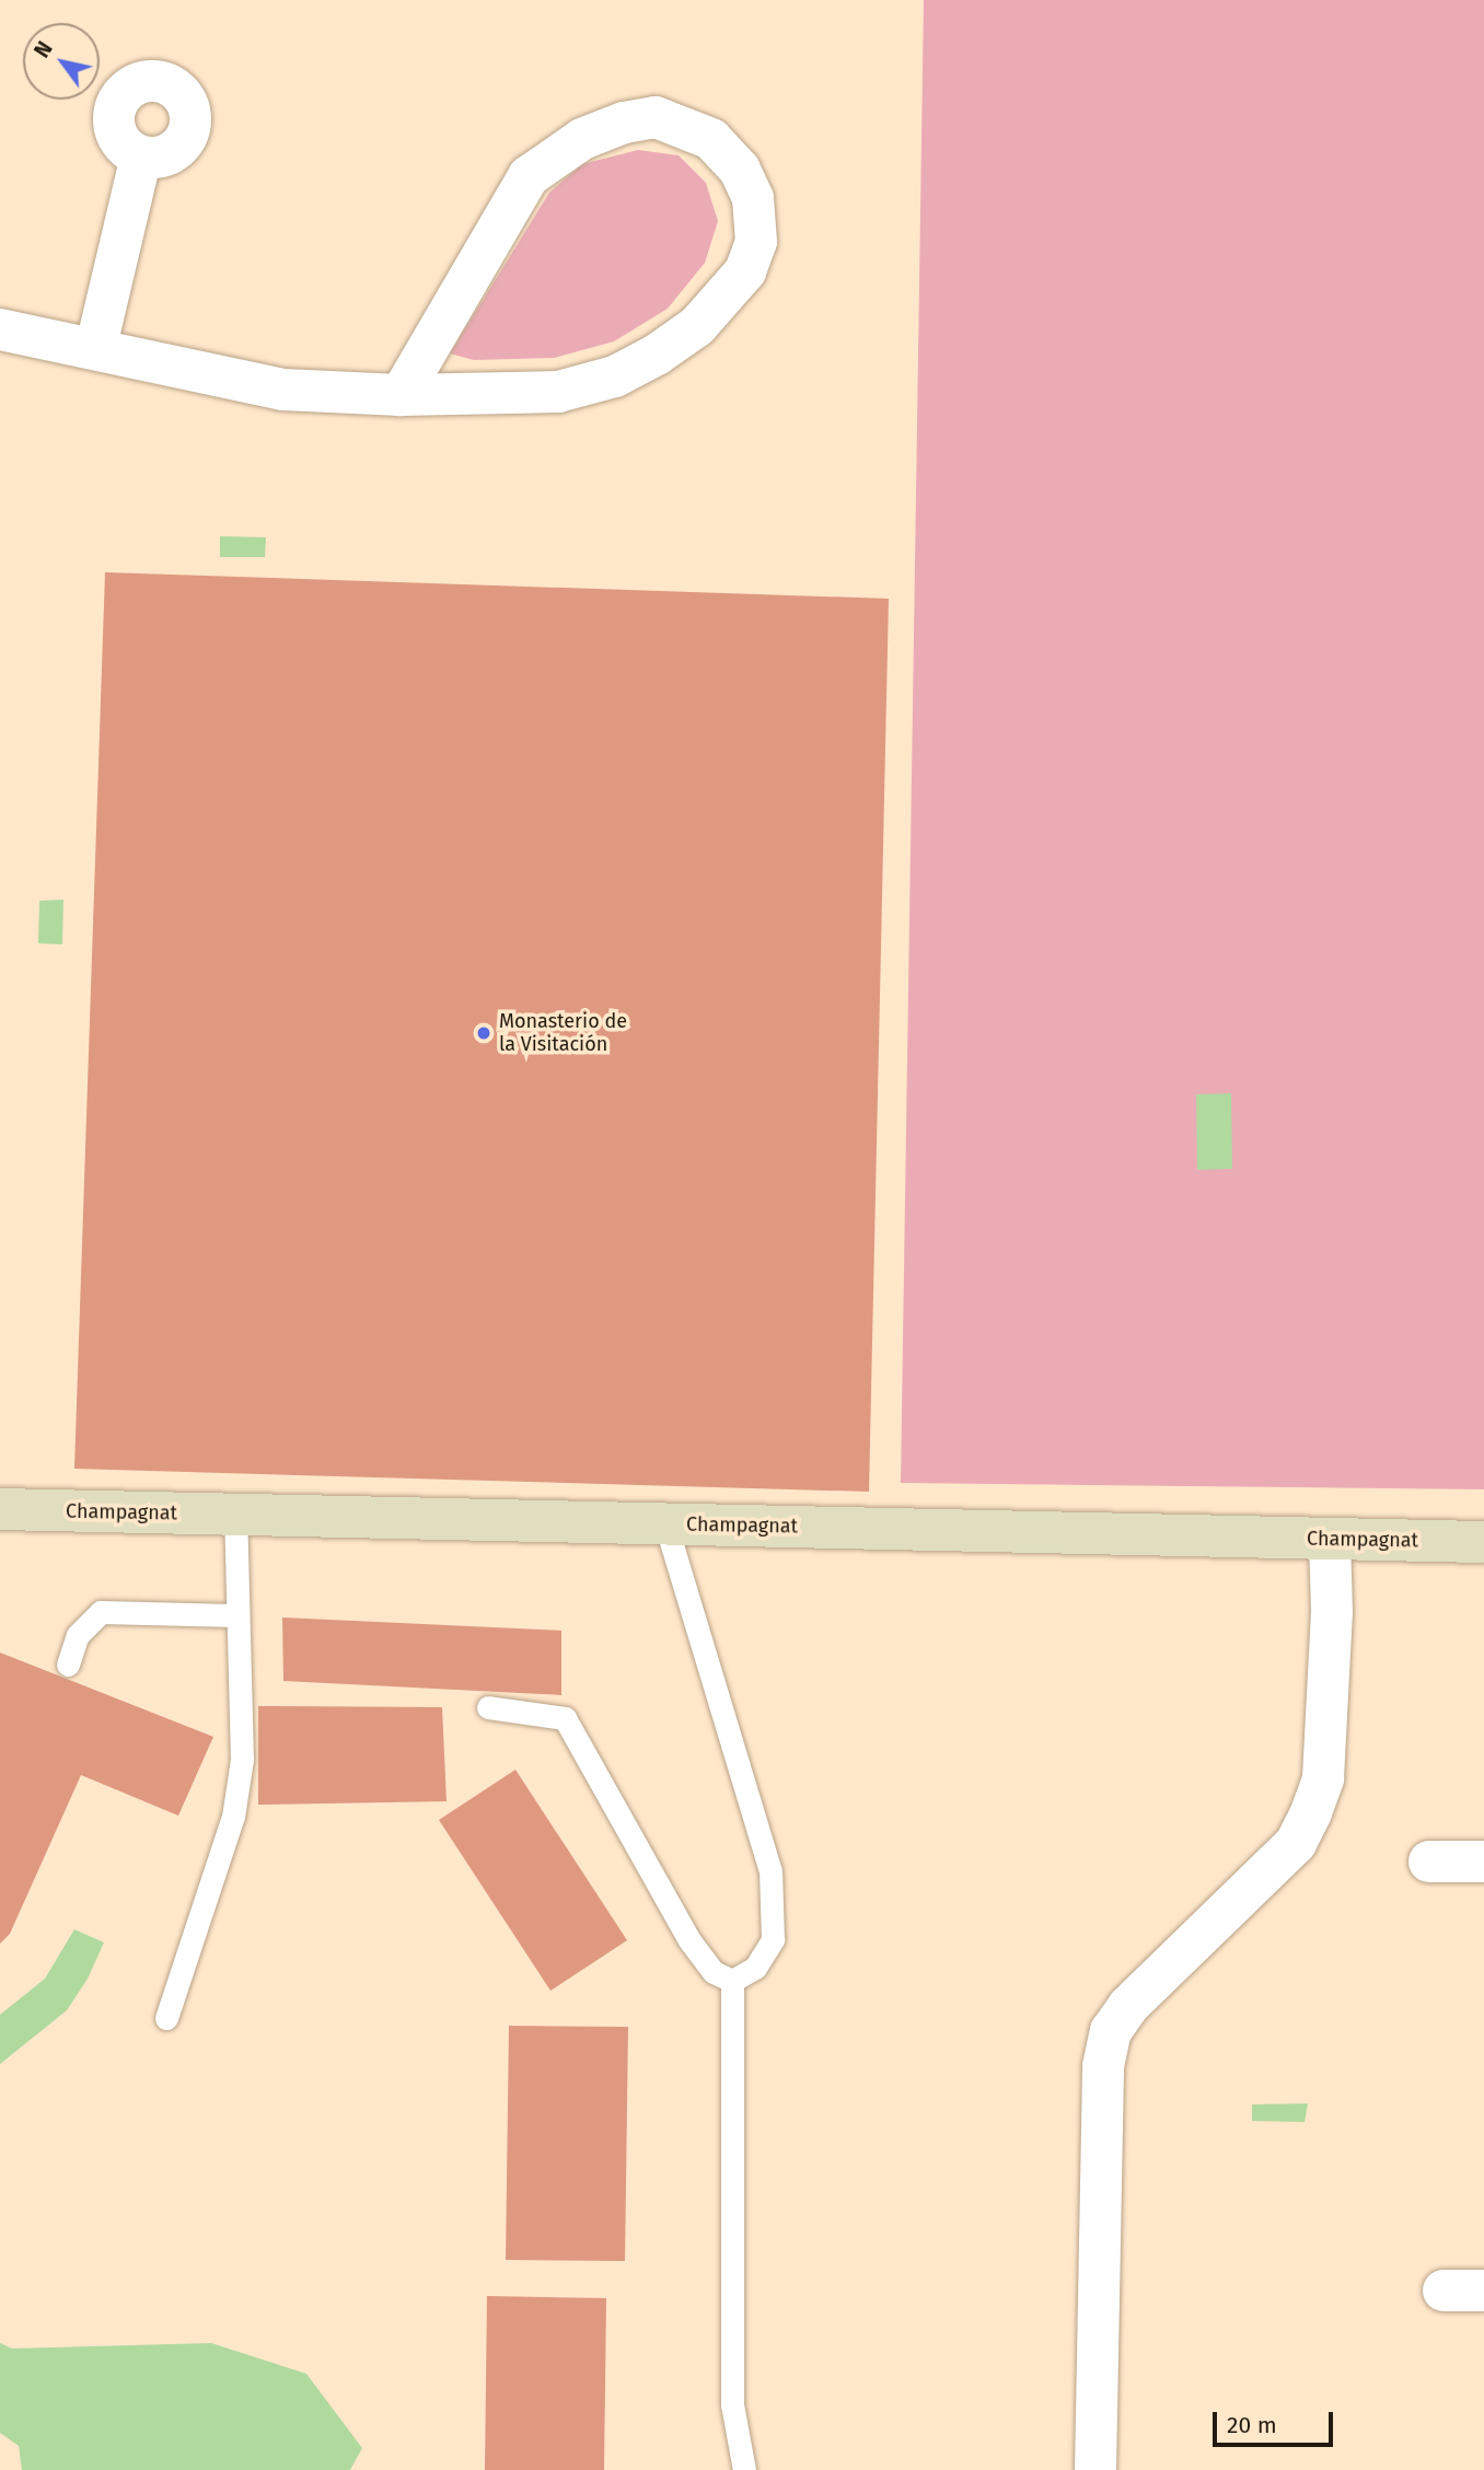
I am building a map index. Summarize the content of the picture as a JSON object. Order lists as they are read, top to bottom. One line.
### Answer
{"streets":{"street":["Champagnat"]},"places":["Monasterio de la Visitación"],"scale_bar":"20 m","north":"top left"}
